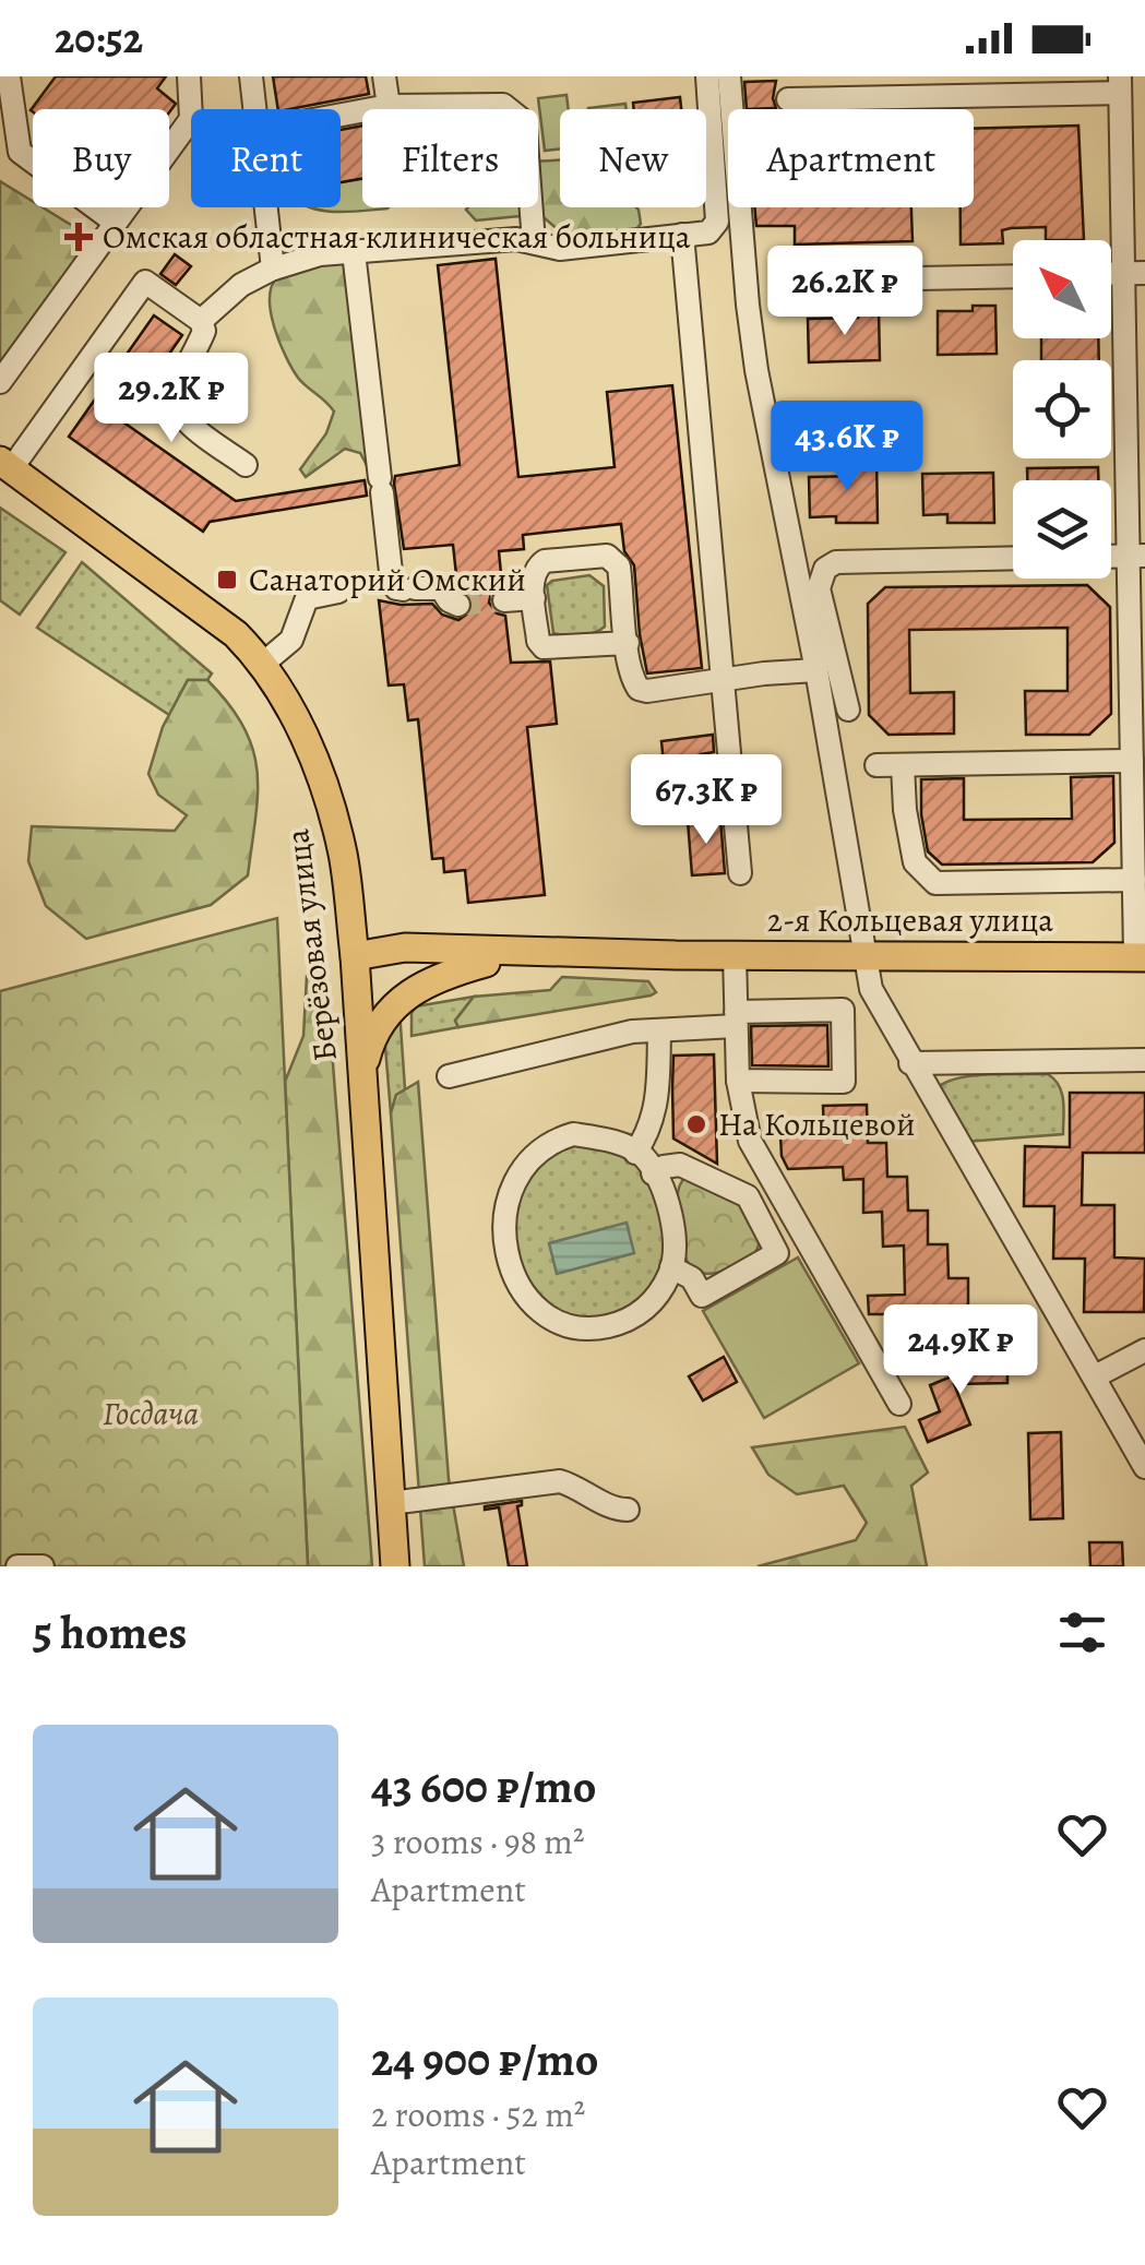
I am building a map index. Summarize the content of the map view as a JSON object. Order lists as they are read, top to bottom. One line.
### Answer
{"streets":{"main road":["2-я Кольцевая улица","Берёзовая улица"]},"crossings":[["2-я Кольцевая улица","Берёзовая улица"]],"parks":["Госдача"],"places":{"health":["Омская областная клиническая больница"],"transit":["Санаторий Омский"],"other":["На Кольцевой"]},"north":"top left","page":{"status":"20:52","chip":["Buy","Rent","Filters","New","Apartment"],"price":["26.2K ₽","29.2K ₽","43.6K ₽","67.3K ₽","24.9K ₽"],"heading":"5 homes","list":[{"name":"43 600 ₽/mo","note":"3 rooms · 98 m² · Apartment"},{"name":"24 900 ₽/mo","note":"2 rooms · 52 m² · Apartment"}]}}
